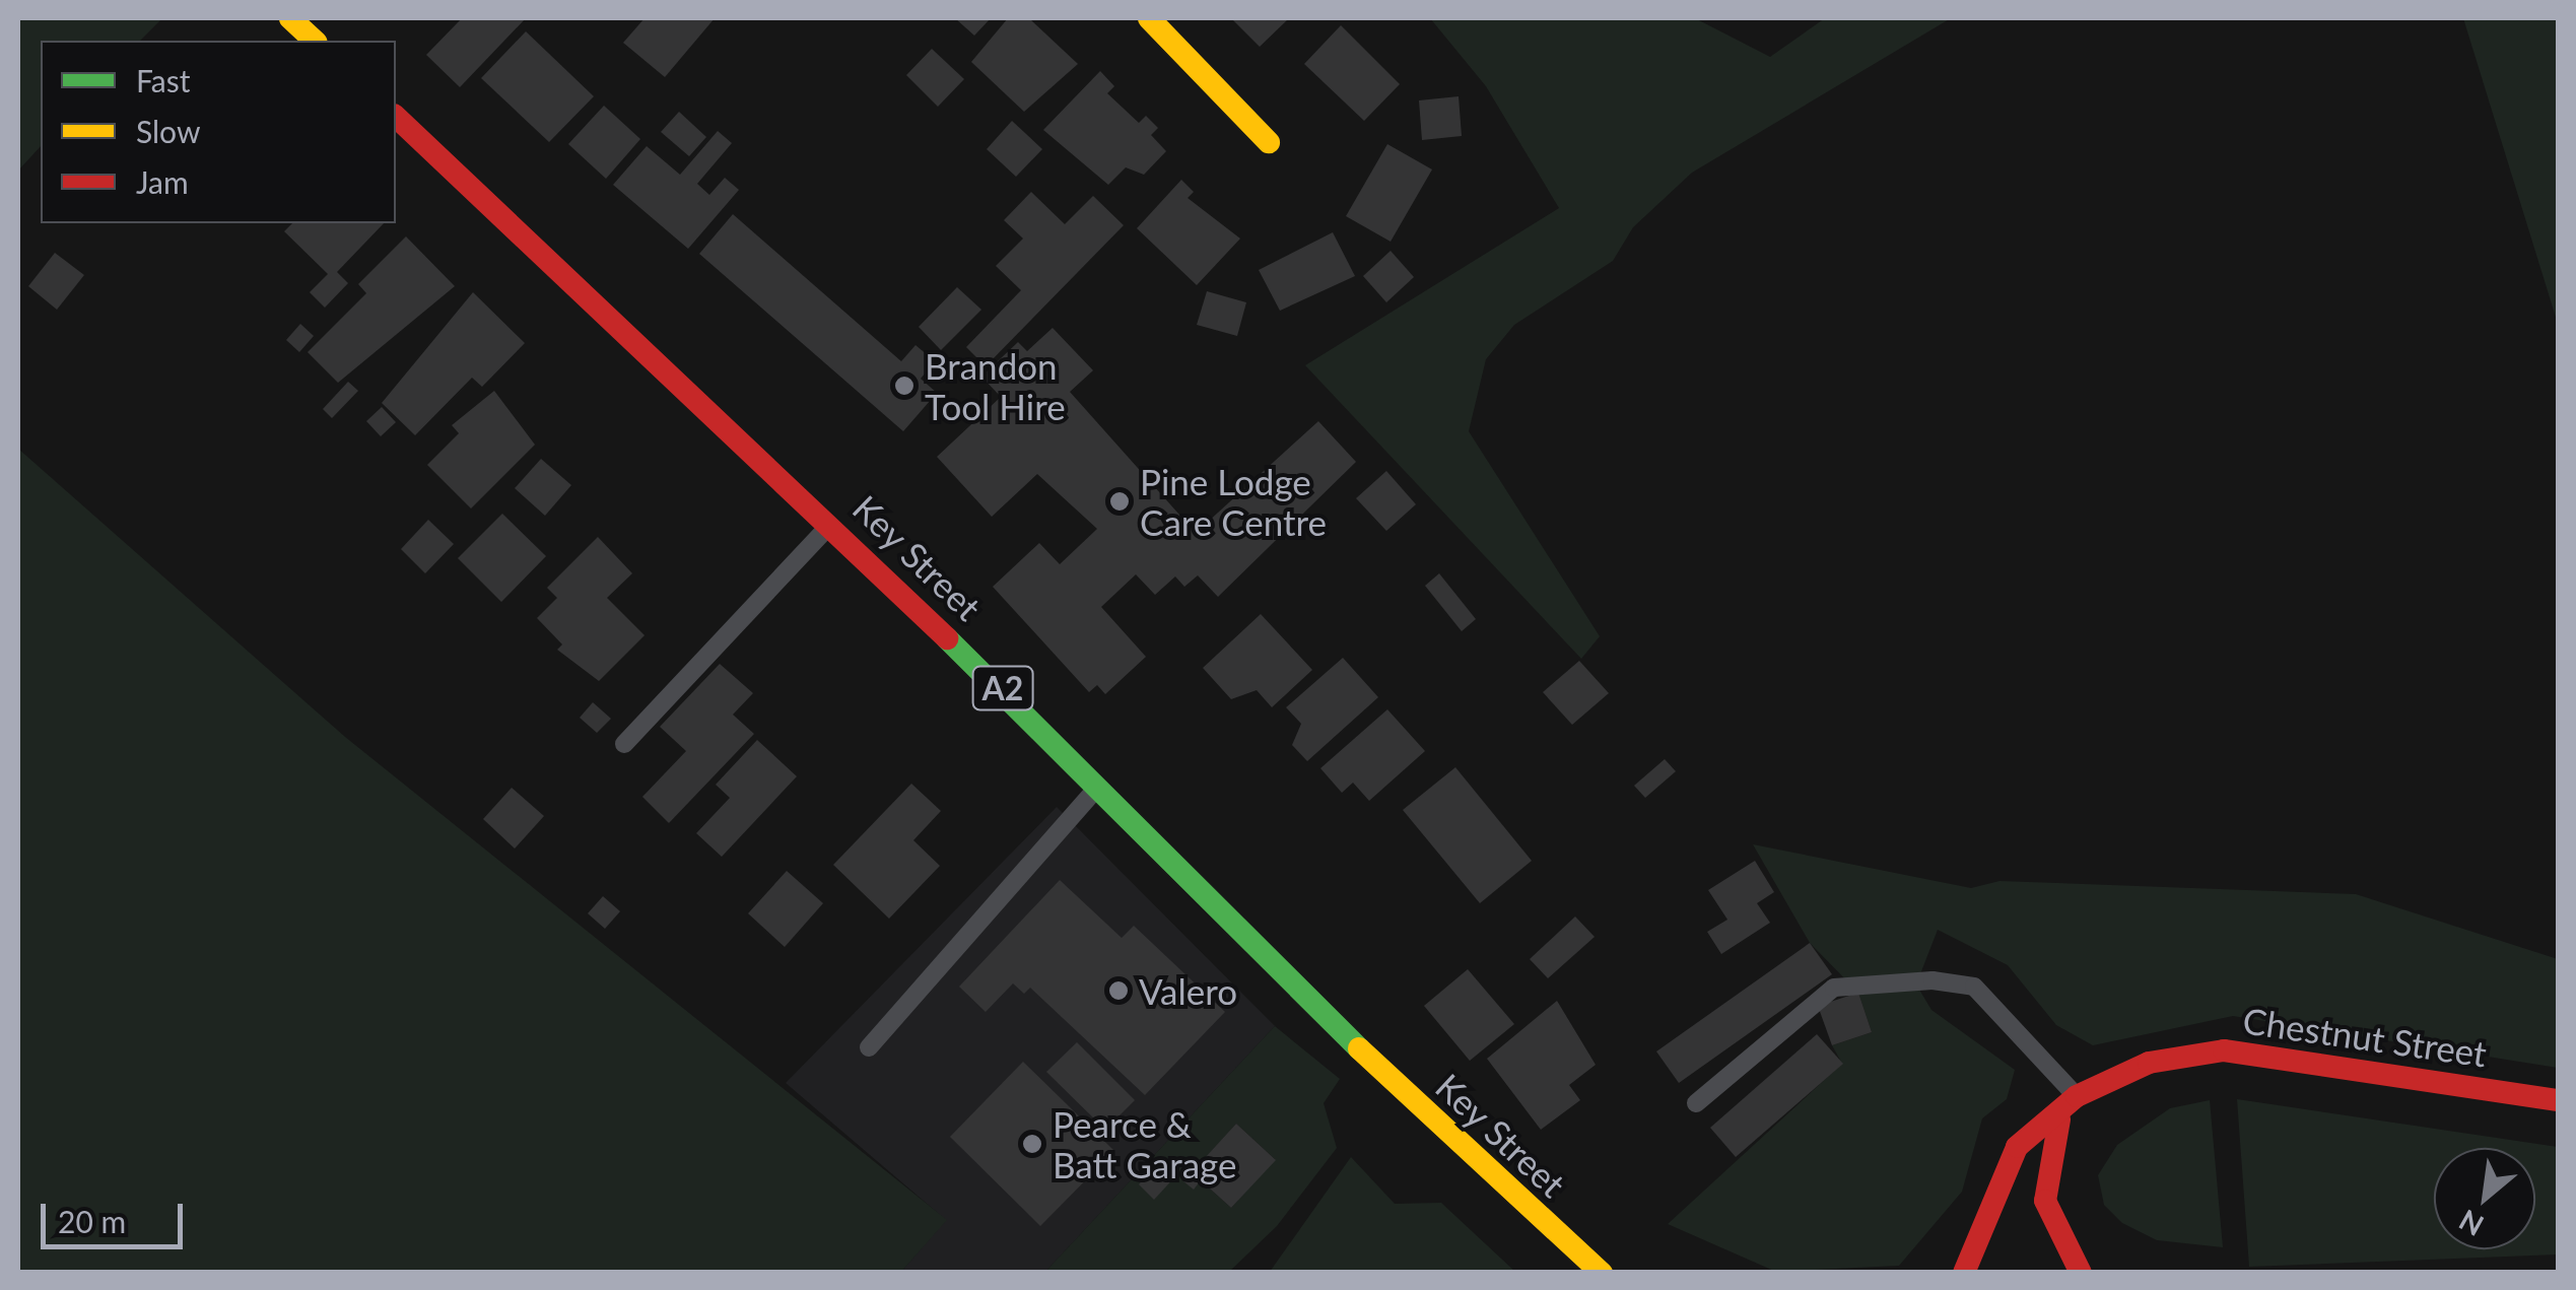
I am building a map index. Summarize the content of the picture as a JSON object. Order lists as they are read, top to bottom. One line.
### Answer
{"streets":{"main road":["Key Street","A2","Chestnut Street"]},"places":["Brandon Tool Hire","Pine Lodge Care Centre","Valero","Pearce & Batt Garage"],"legend":["Fast","Slow","Jam"],"scale_bar":"20 m","north":"bottom left"}
